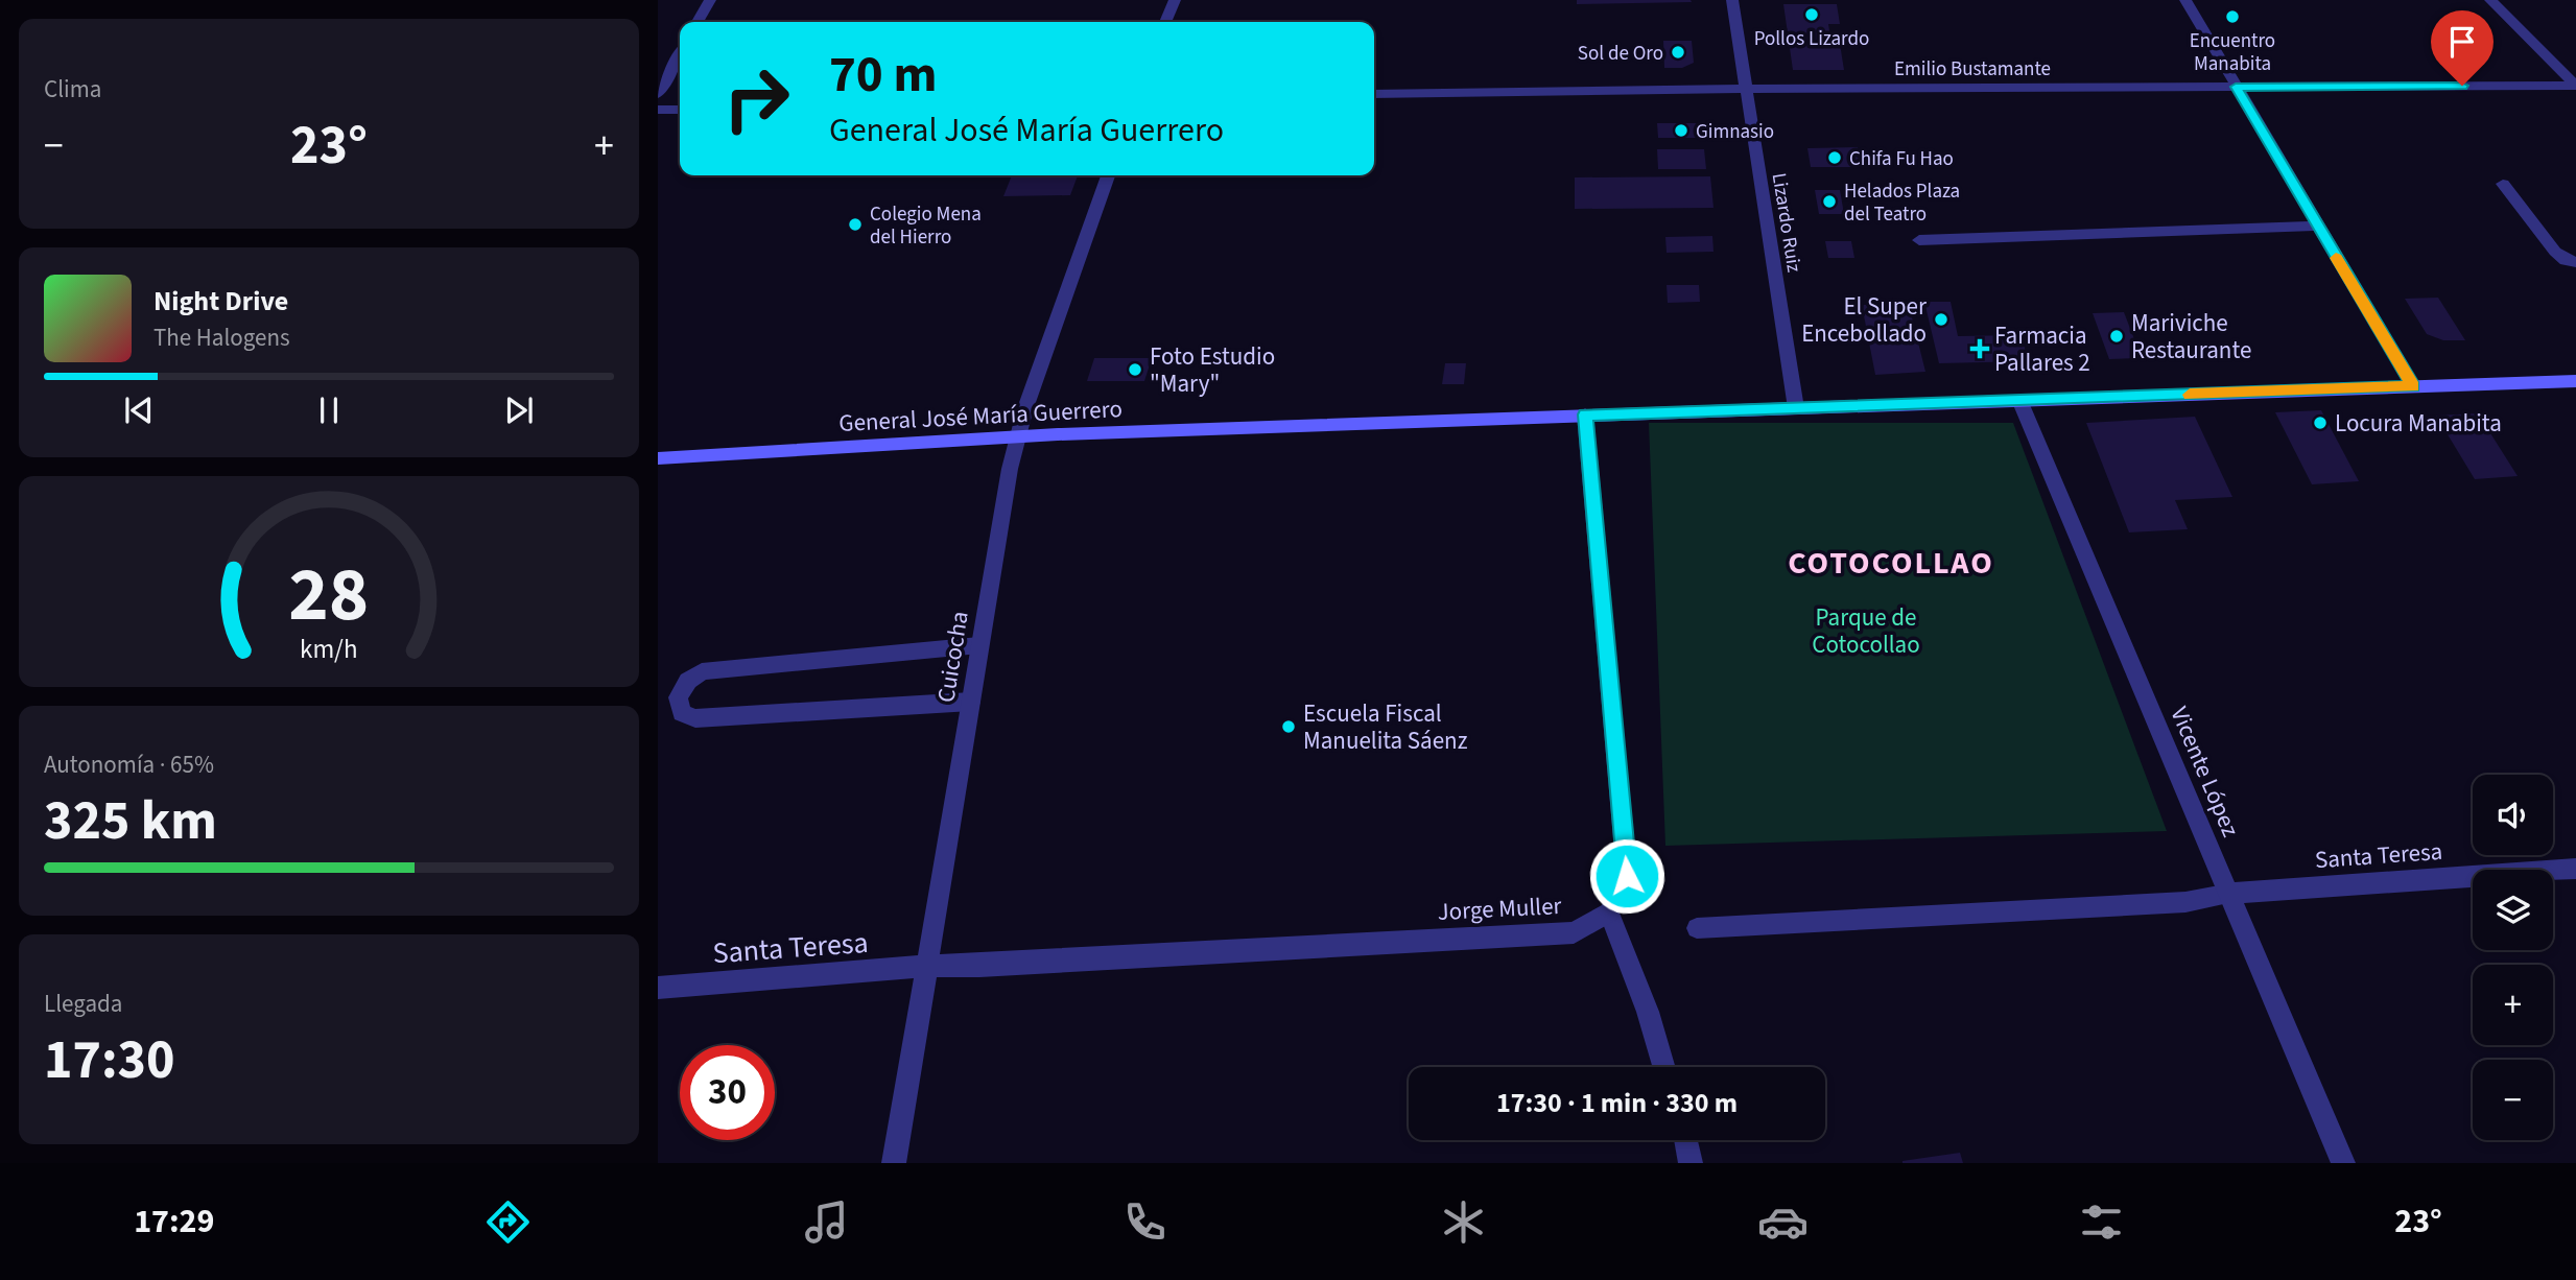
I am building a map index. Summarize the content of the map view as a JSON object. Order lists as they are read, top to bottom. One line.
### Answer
{"streets":{"street":["Emilio Bustamante","Lizardo Ruiz","General José María Guerrero","Cuicocha","Vicente López","Santa Teresa","Jorge Muller"]},"crossings":[["Emilio Bustamante","Lizardo Ruiz"],["Lizardo Ruiz","General José María Guerrero"],["General José María Guerrero","Cuicocha"],["General José María Guerrero","Vicente López"],["Cuicocha","Santa Teresa"],["Cuicocha","Jorge Muller"],["Vicente López","Santa Teresa"],["Santa Teresa","Jorge Muller"]],"districts":["COTOCOLLAO"],"parks":["Parque de Cotocollao"],"places":{"other":["Pollos Lizardo","Encuentro Manabita","Sol de Oro","Gimnasio","Chifa Fu Hao","Helados Plaza del Teatro","Colegio Mena del Hierro","El Super Encebollado","Mariviche Restaurante","Foto Estudio \"Mary\"","Locura Manabita","Escuela Fiscal Manuelita Sáenz"],"health":["Farmacia Pallares 2"]},"page":{"tile":["Clima",["Autonomía · 65%","325 km"],["Llegada","17:30"]],"turn":["70 m","General José María Guerrero"],"heat":["−","23°","+"],"song":["Night Drive","The Halogens"],"map_buttons":["+","−"],"limit":"30","trip":"17:30 · 1 min · 330 m","tabs":["17:29","23°"],"gauge":["28","km/h"]}}
